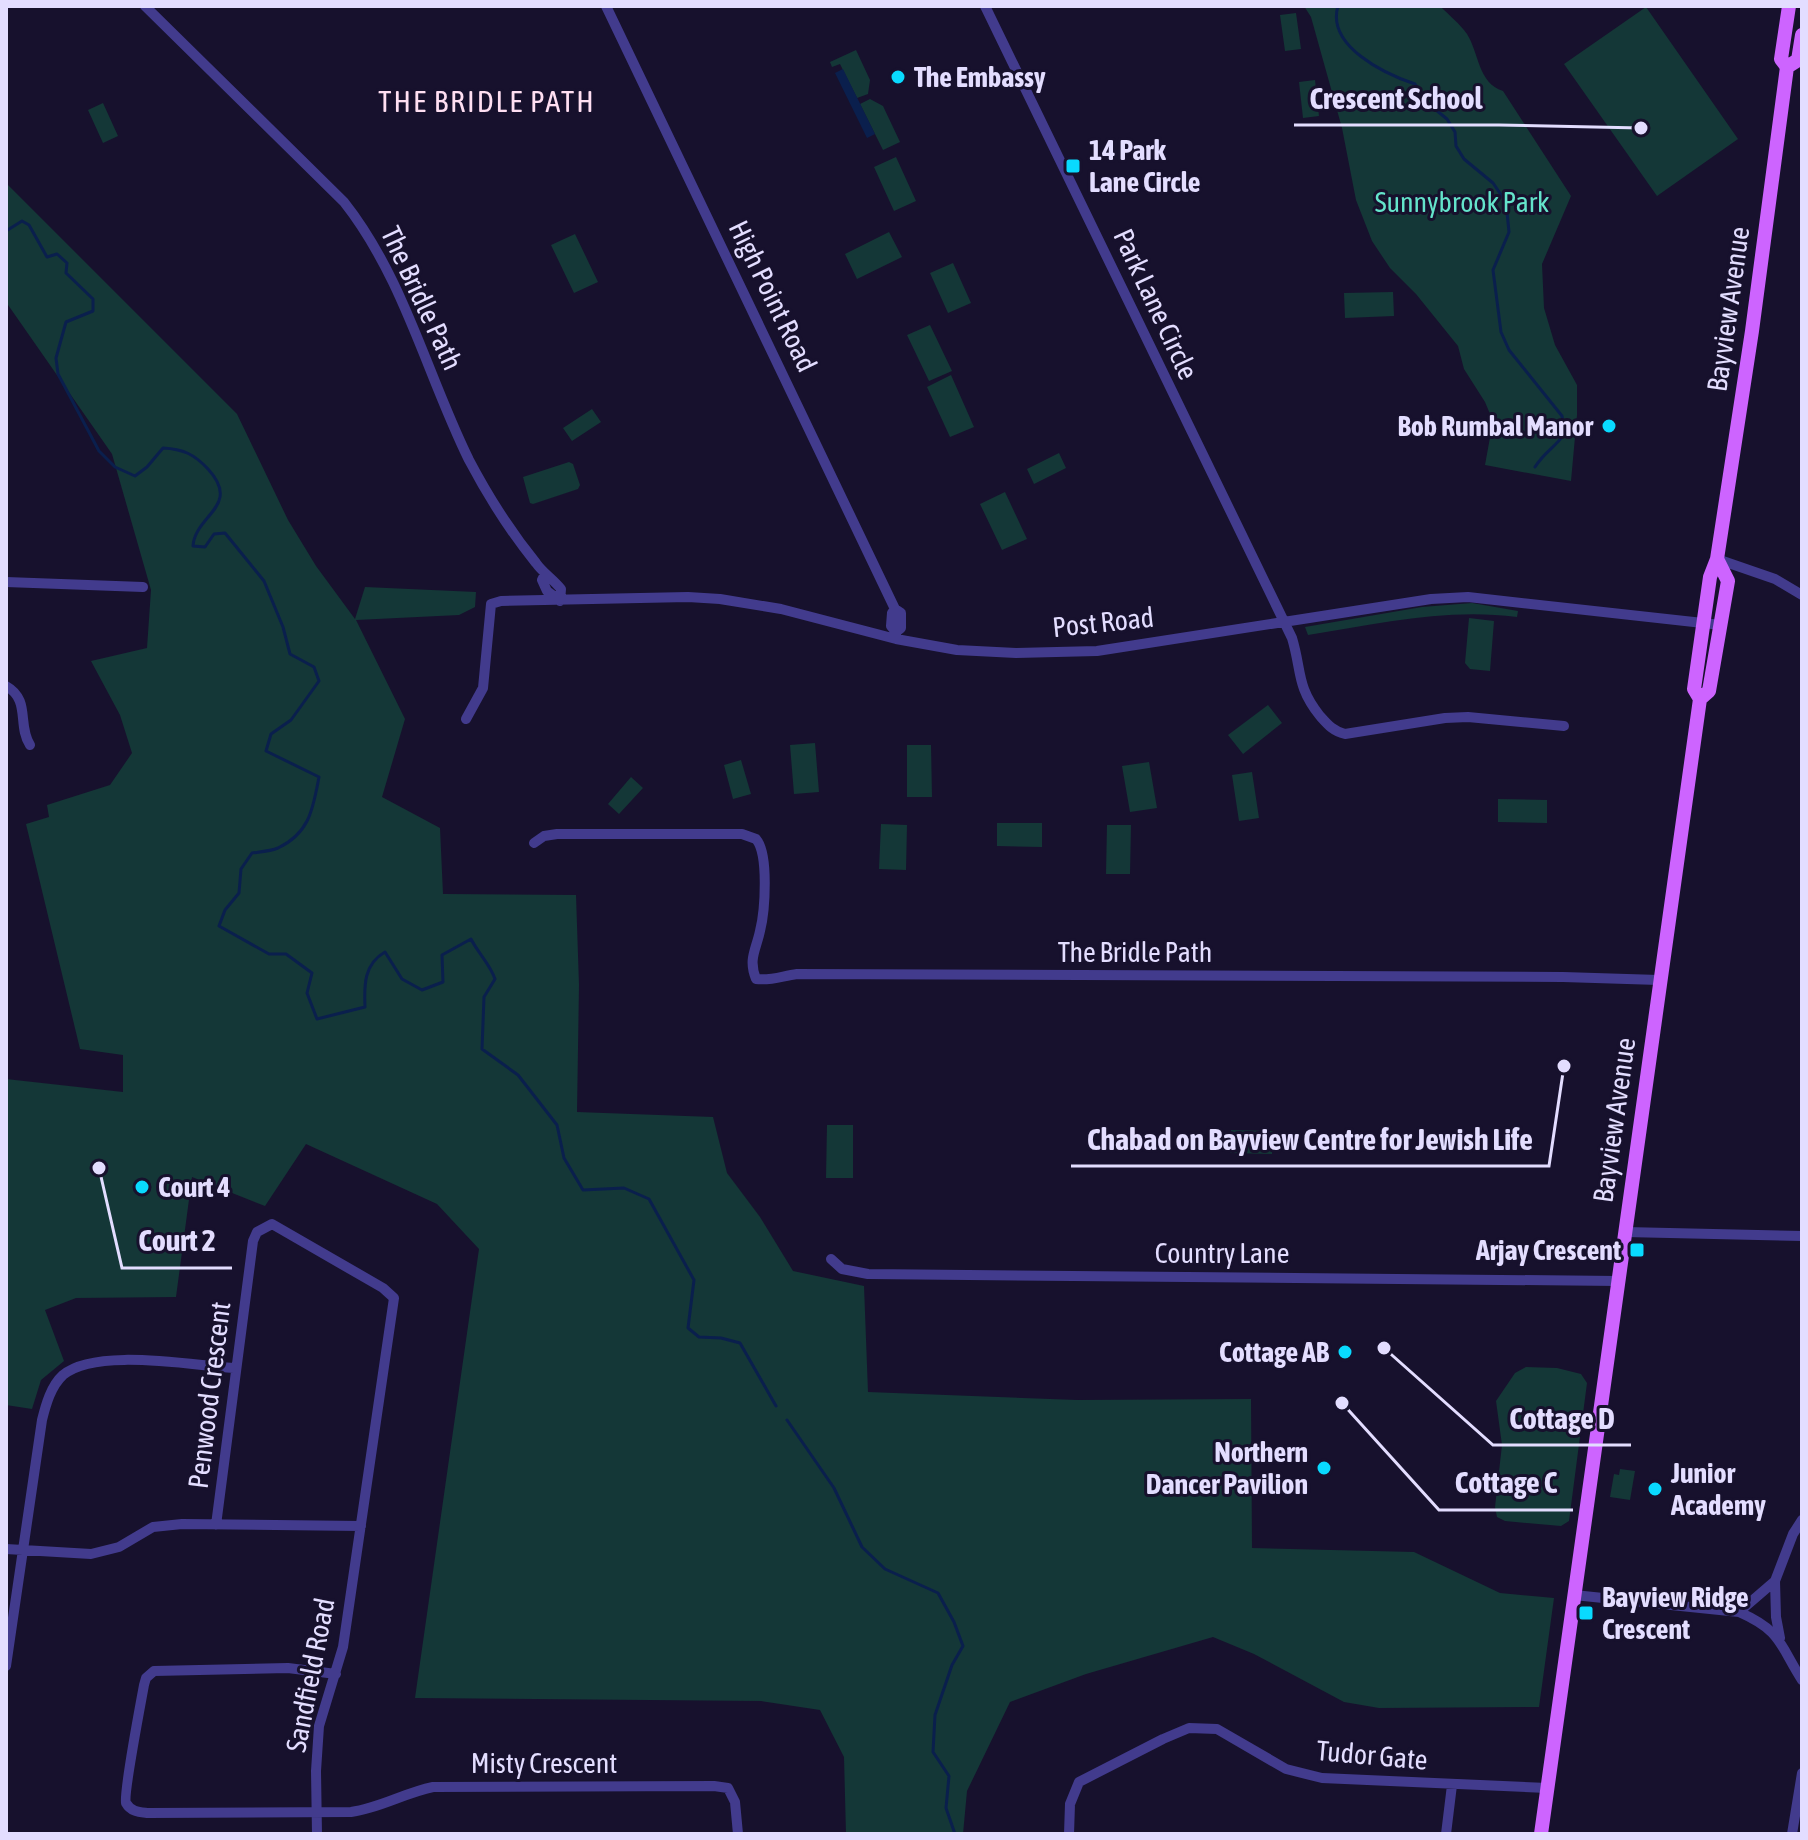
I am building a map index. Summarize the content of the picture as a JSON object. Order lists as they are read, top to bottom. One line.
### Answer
{"streets":{"main road":["Bayview Avenue"],"street":["High Point Road","The Bridle Path","Park Lane Circle","Post Road","Country Lane","Penwood Crescent","Sandfield Road","Tudor Gate","Misty Crescent"]},"crossings":[["High Point Road","Post Road"],["The Bridle Path","Bayview Avenue"],["The Bridle Path","Post Road"],["Park Lane Circle","Post Road"],["Bayview Avenue","Post Road"],["Bayview Avenue","Country Lane"],["Bayview Avenue","Tudor Gate"],["Penwood Crescent","Sandfield Road"],["Sandfield Road","Misty Crescent"]],"districts":["THE BRIDLE PATH"],"parks":["Sunnybrook Park"],"places":{"other":["The Embassy","Crescent School","Bob Rumbal Manor","Chabad on Bayview Centre for Jewish Life","Court 2","Court 4","Cottage D","Cottage AB","Cottage C","Northern Dancer Pavilion","Junior Academy"],"transit":["14 Park Lane Circle","Arjay Crescent","Bayview Ridge Crescent"]}}
